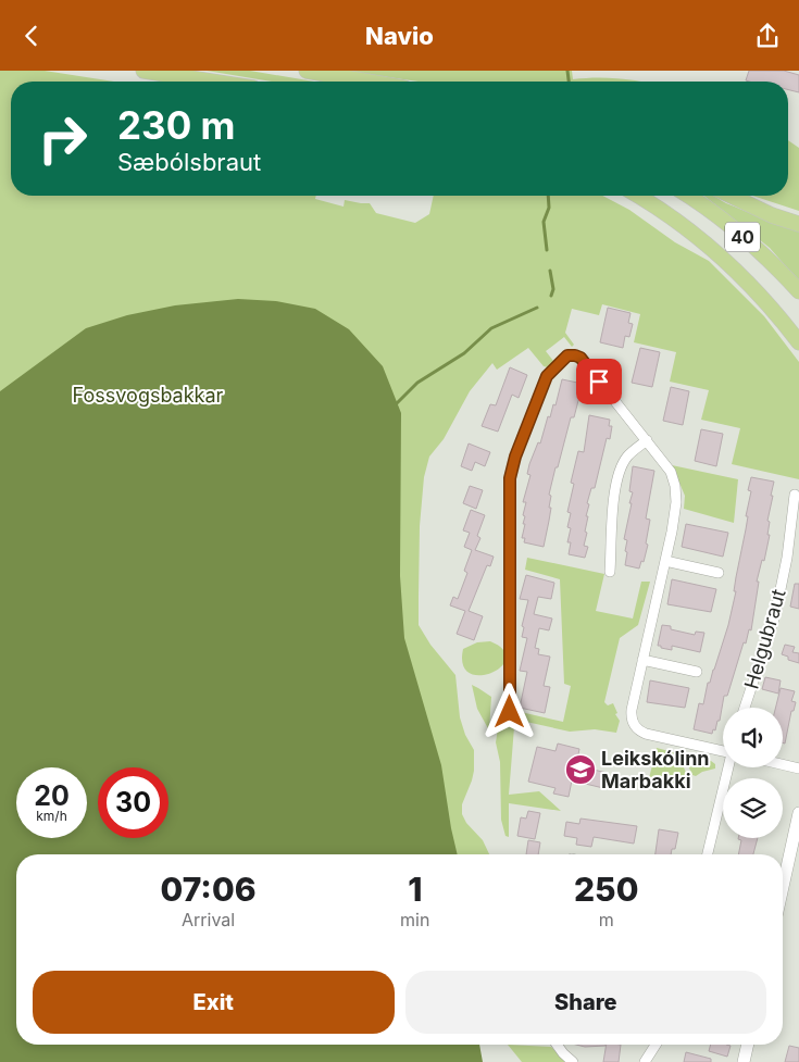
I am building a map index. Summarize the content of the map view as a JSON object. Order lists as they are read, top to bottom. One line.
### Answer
{"streets":{"main road":["40"],"street":["Helgubraut"]},"parks":["Fossvogsbakkar"],"places":{"school or university":["Leikskólinn Marbakki"]},"page":{"header":"Navio","turn":["230 m","Sæbólsbraut"],"speed":"20 km/h","limit":"30","eta":["07:06","Arrival","1","min","250","m"],"buttons":["Exit","Share"]}}
